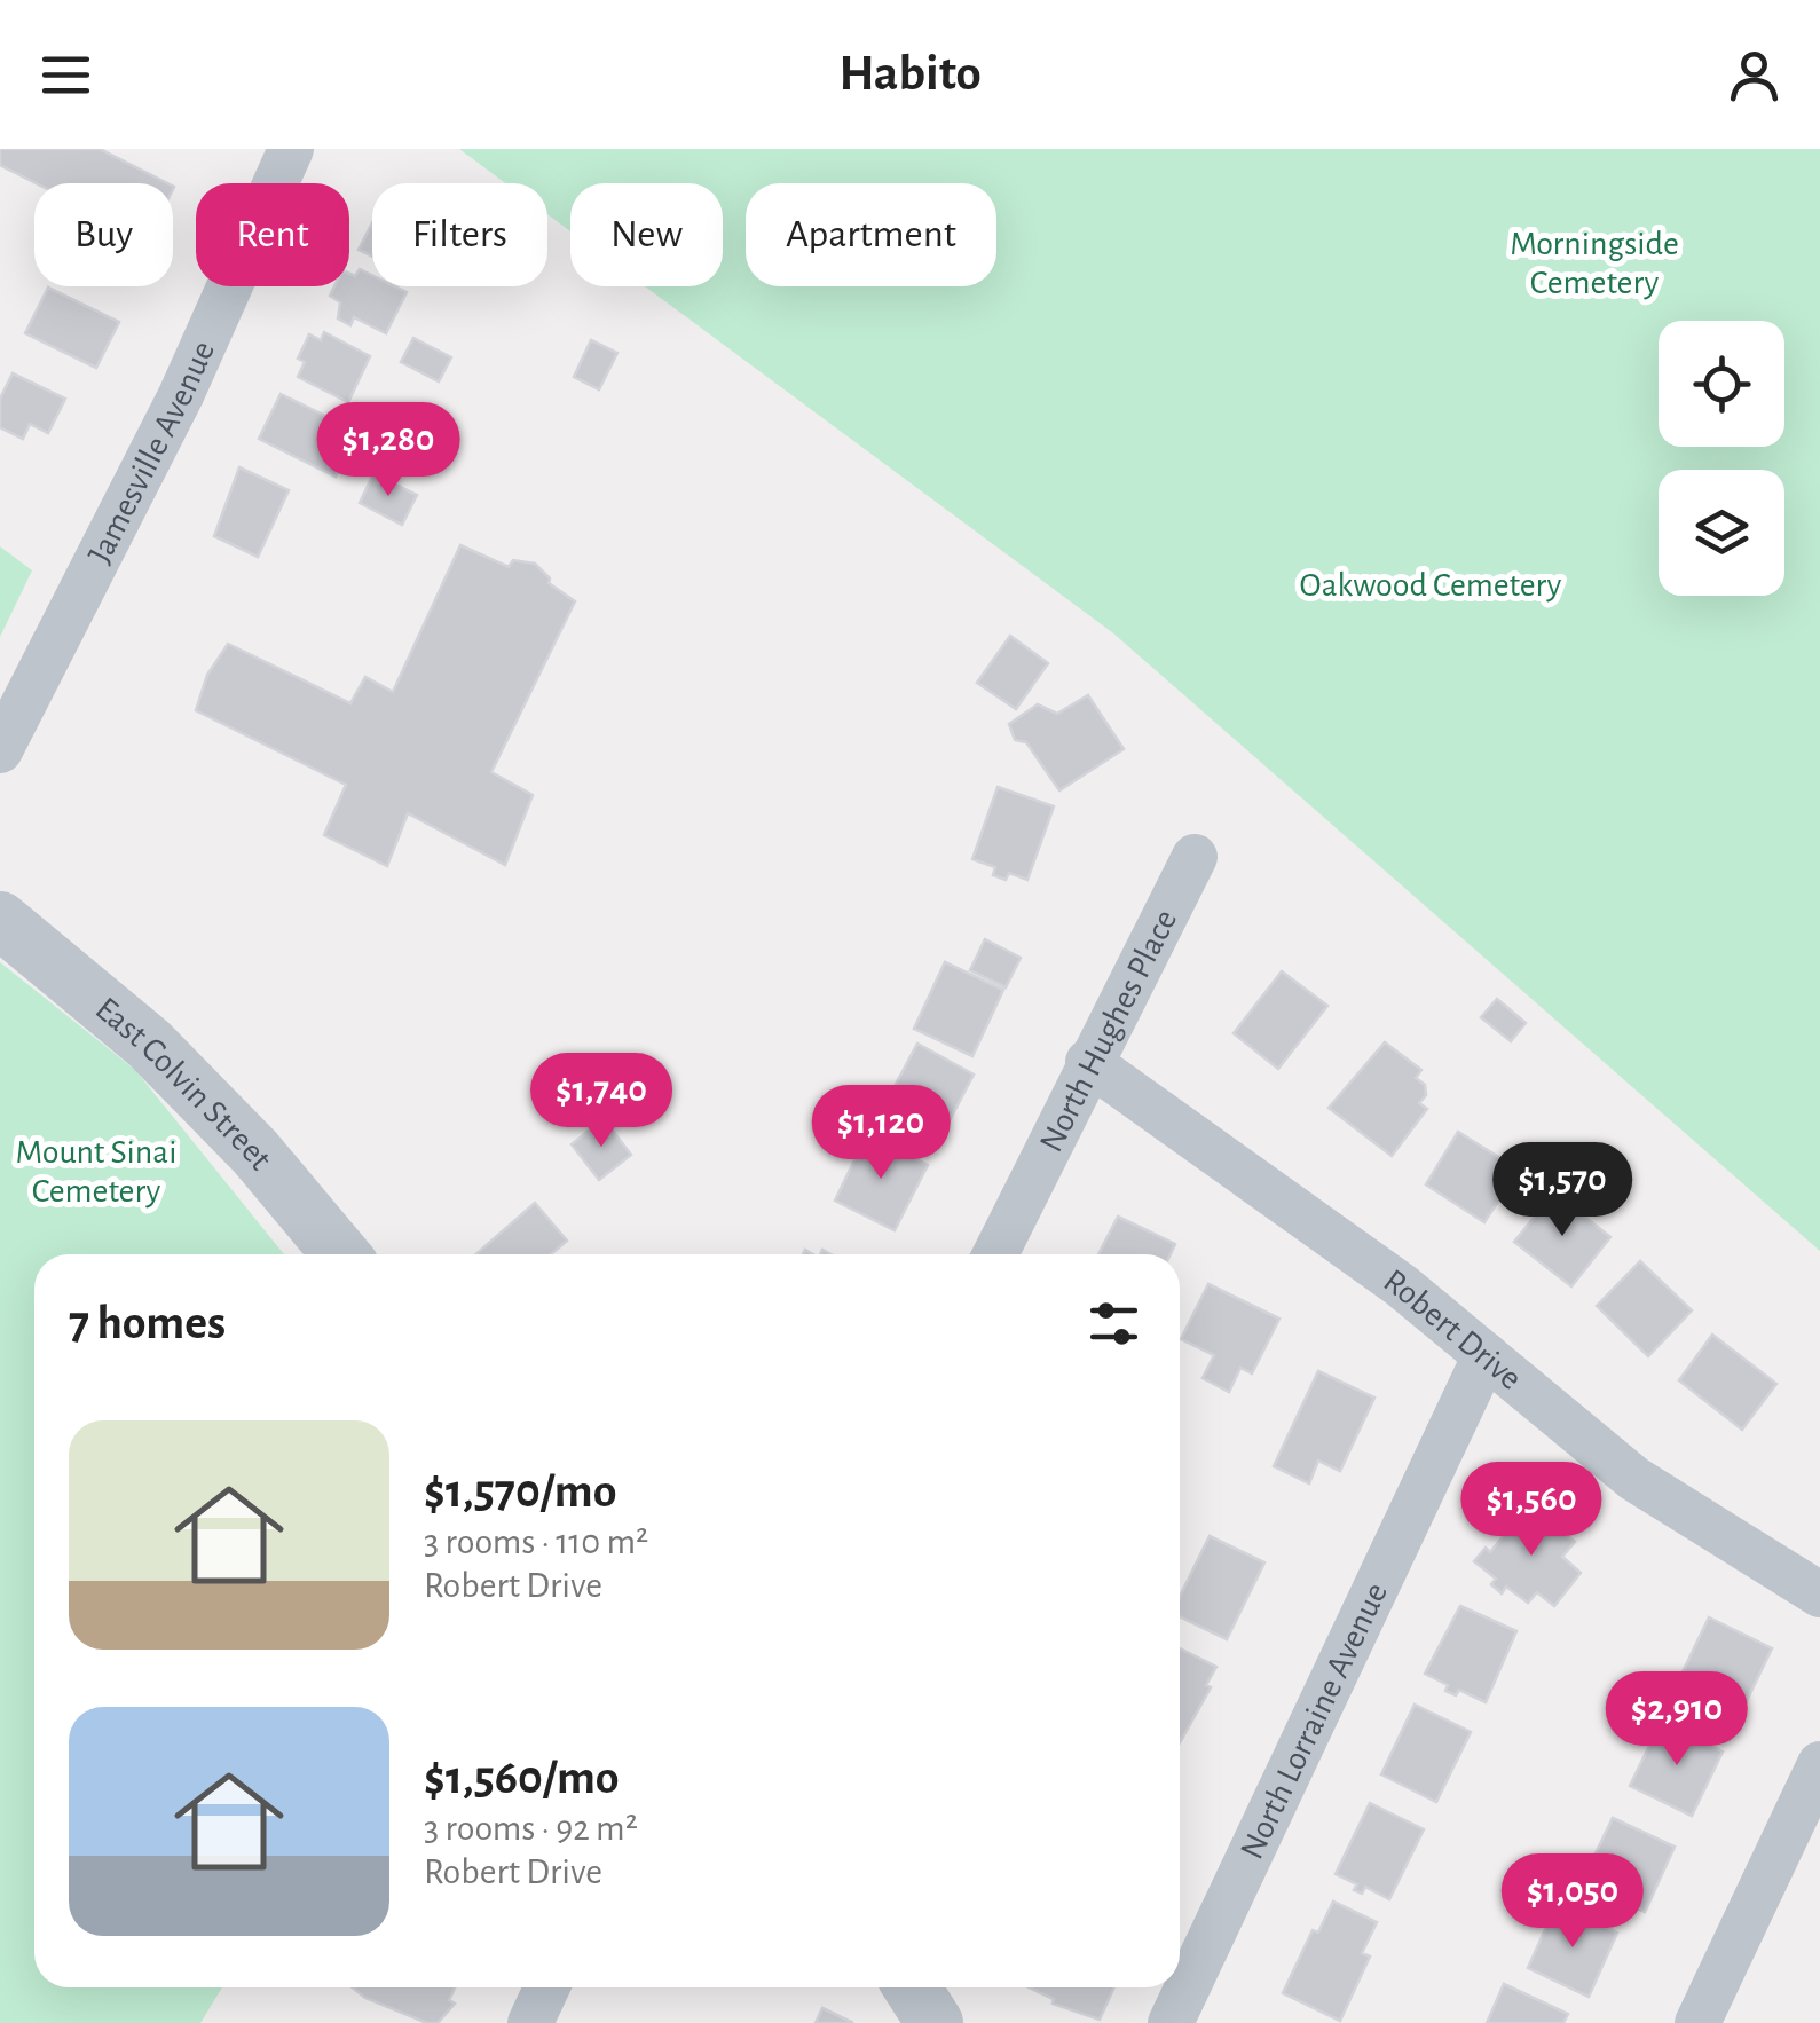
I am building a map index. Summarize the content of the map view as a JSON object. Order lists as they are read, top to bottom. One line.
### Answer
{"streets":{"street":["Jamesville Avenue","North Hughes Place","East Colvin Street","Robert Drive","North Lorraine Avenue"]},"crossings":[["North Hughes Place","Robert Drive"],["Robert Drive","North Lorraine Avenue"]],"parks":["Morningside Cemetery","Oakwood Cemetery","Mount Sinai Cemetery"],"page":{"header":"Habito","chip":["Buy","Rent","Filters","New","Apartment"],"price":["$1,280","$1,740","$1,120","$1,570","$1,560","$2,910","$1,050"],"heading":"7 homes","list":[{"name":"$1,570/mo","note":"3 rooms · 110 m² · Robert Drive"},{"name":"$1,560/mo","note":"3 rooms · 92 m² · Robert Drive"}]}}
